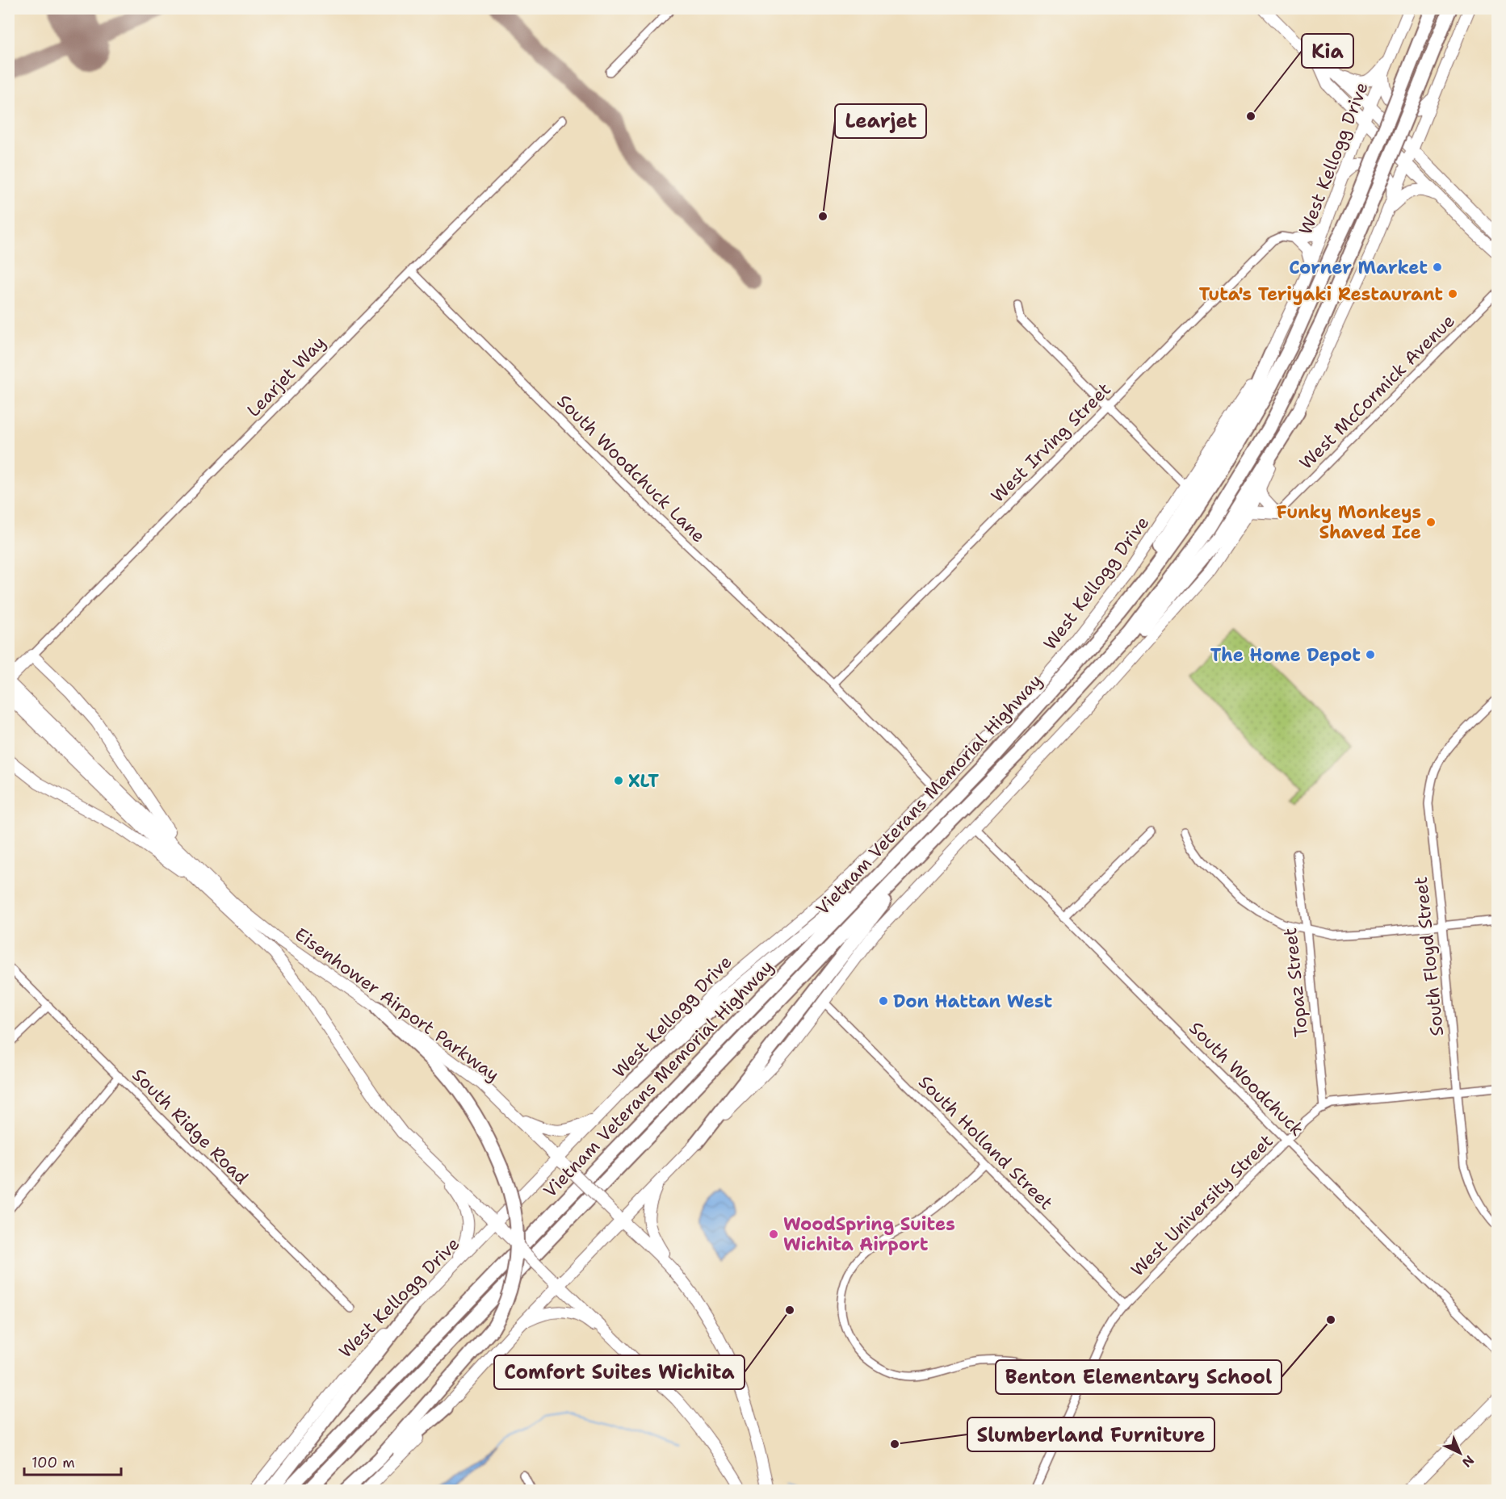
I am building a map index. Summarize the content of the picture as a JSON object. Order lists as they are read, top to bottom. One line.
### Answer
{"streets":{"highway":["Vietnam Veterans Memorial Highway"],"main road":["West Kellogg Drive","Eisenhower Airport Parkway"],"street":["Learjet Way","West McCormick Avenue","West Irving Street","South Woodchuck Lane","South Floyd Street","Topaz Street","South Woodchuck","South Ridge Road","South Holland Street","West University Street"]},"crossings":[["West Kellogg Drive","Eisenhower Airport Parkway"],["Learjet Way","South Woodchuck Lane"],["West Irving Street","South Woodchuck Lane"],["South Floyd Street","West University Street"],["Topaz Street","West University Street"],["South Woodchuck","West University Street"],["South Holland Street","West University Street"]],"places":["Kia","Learjet","Corner Market","Tuta's Teriyaki Restaurant","Funky Monkeys Shaved Ice","The Home Depot","XLT","Don Hattan West","WoodSpring Suites Wichita Airport","Comfort Suites Wichita","Benton Elementary School","Slumberland Furniture"],"scale_bar":"100 m","north":"bottom right"}
